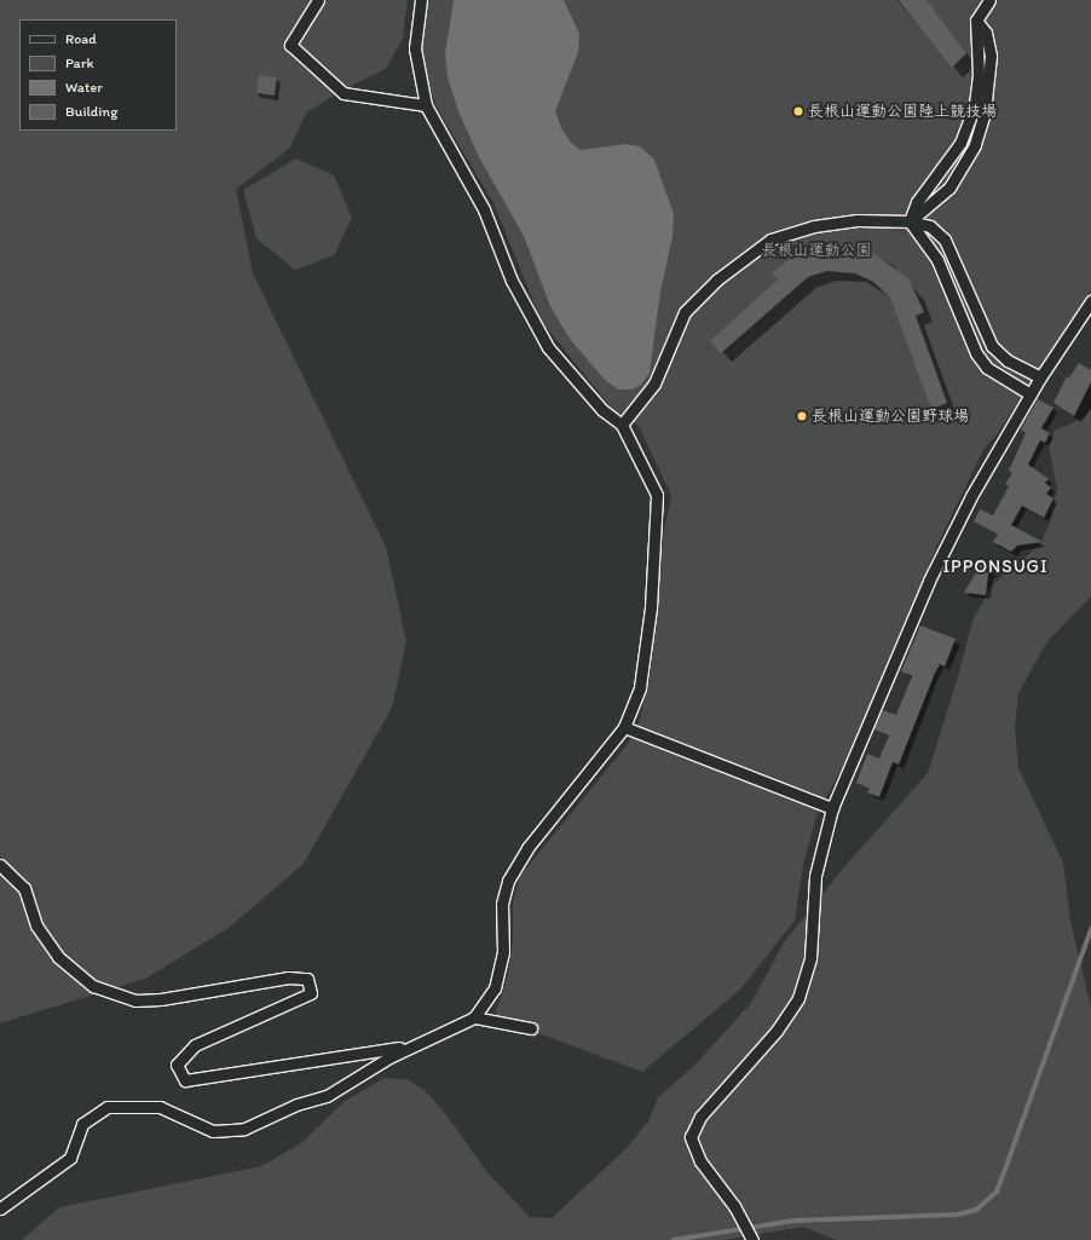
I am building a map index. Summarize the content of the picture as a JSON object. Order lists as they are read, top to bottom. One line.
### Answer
{"districts":["IPPONSUGI"],"parks":["長根山運動公園"],"places":["長根山運動公園陸上競技場","長根山運動公園野球場"],"legend":["Road","Park","Water","Building"]}
